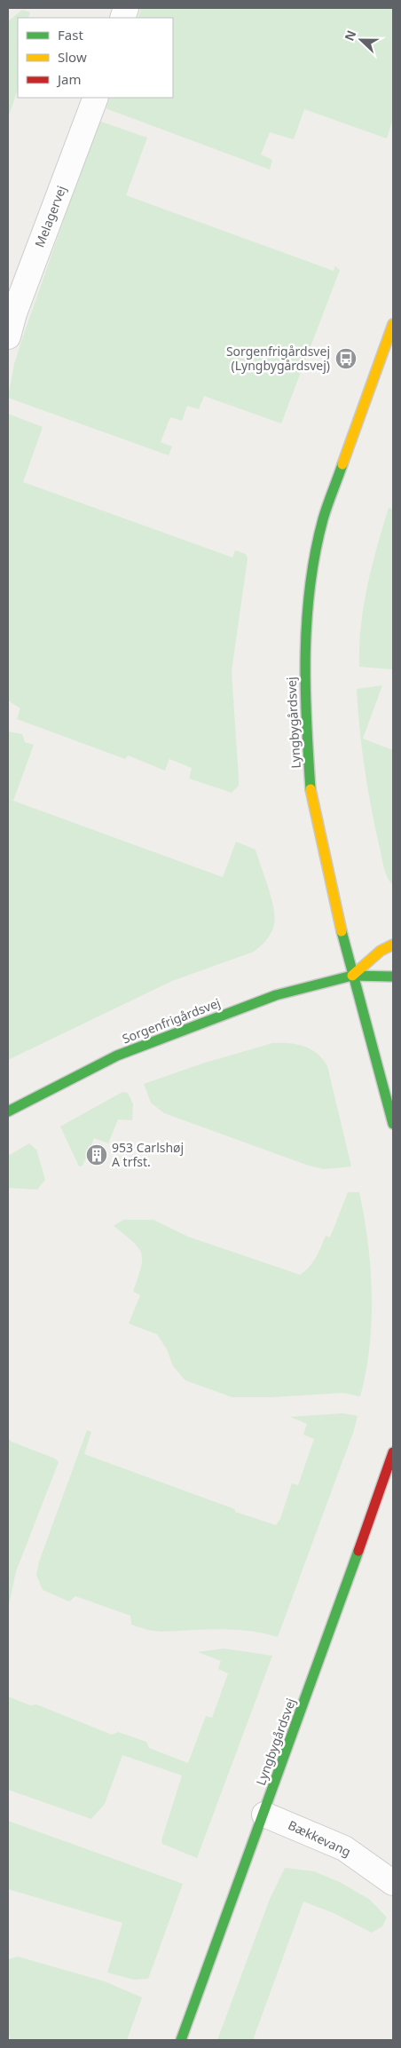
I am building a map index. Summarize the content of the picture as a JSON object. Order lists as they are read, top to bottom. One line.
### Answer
{"streets":{"street":["Melagervej","Lyngbygårdsvej","Sorgenfrigårdsvej","Bækkevang"]},"crossings":[["Lyngbygårdsvej","Sorgenfrigårdsvej"],["Lyngbygårdsvej","Bækkevang"]],"places":{"bus stop":["Sorgenfrigårdsvej (Lyngbygårdsvej)"],"building":["953 Carlshøj A trfst."]},"legend":["Fast","Slow","Jam"],"north":"left"}
